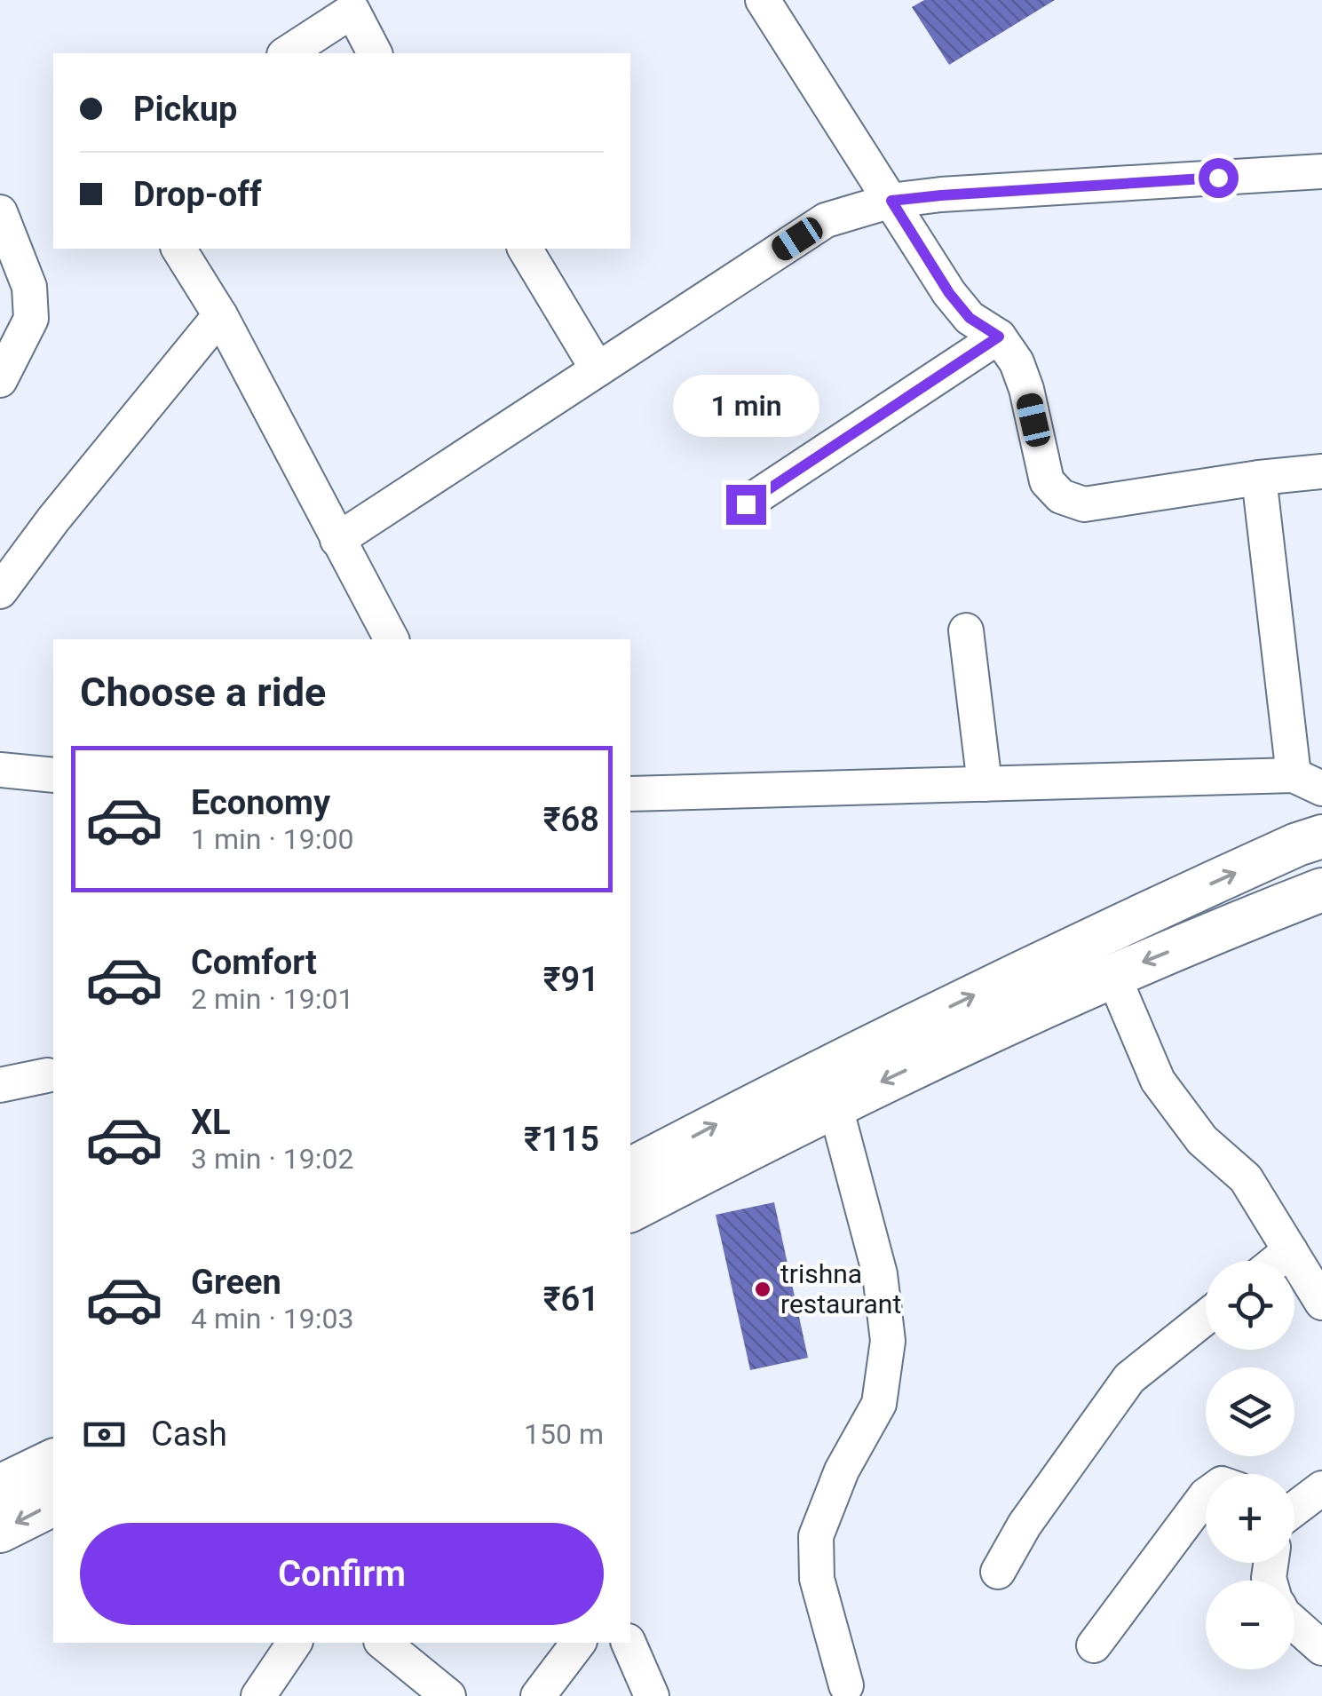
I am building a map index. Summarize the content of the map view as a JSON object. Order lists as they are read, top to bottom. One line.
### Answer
{"places":["trishna restaurant"],"page":{"banner":["Pickup","Drop-off"],"bubble":"1 min","heading":"Choose a ride","list":[{"name":"Economy","note":"1 min · 19:00","value":"₹68"},{"name":"Comfort","note":"2 min · 19:01","value":"₹91"},{"name":"XL","note":"3 min · 19:02","value":"₹115"},{"name":"Green","note":"4 min · 19:03","value":"₹61"}],"map_buttons":["+","−"],"pay":["Cash","150 m"],"buttons":"Confirm"}}
